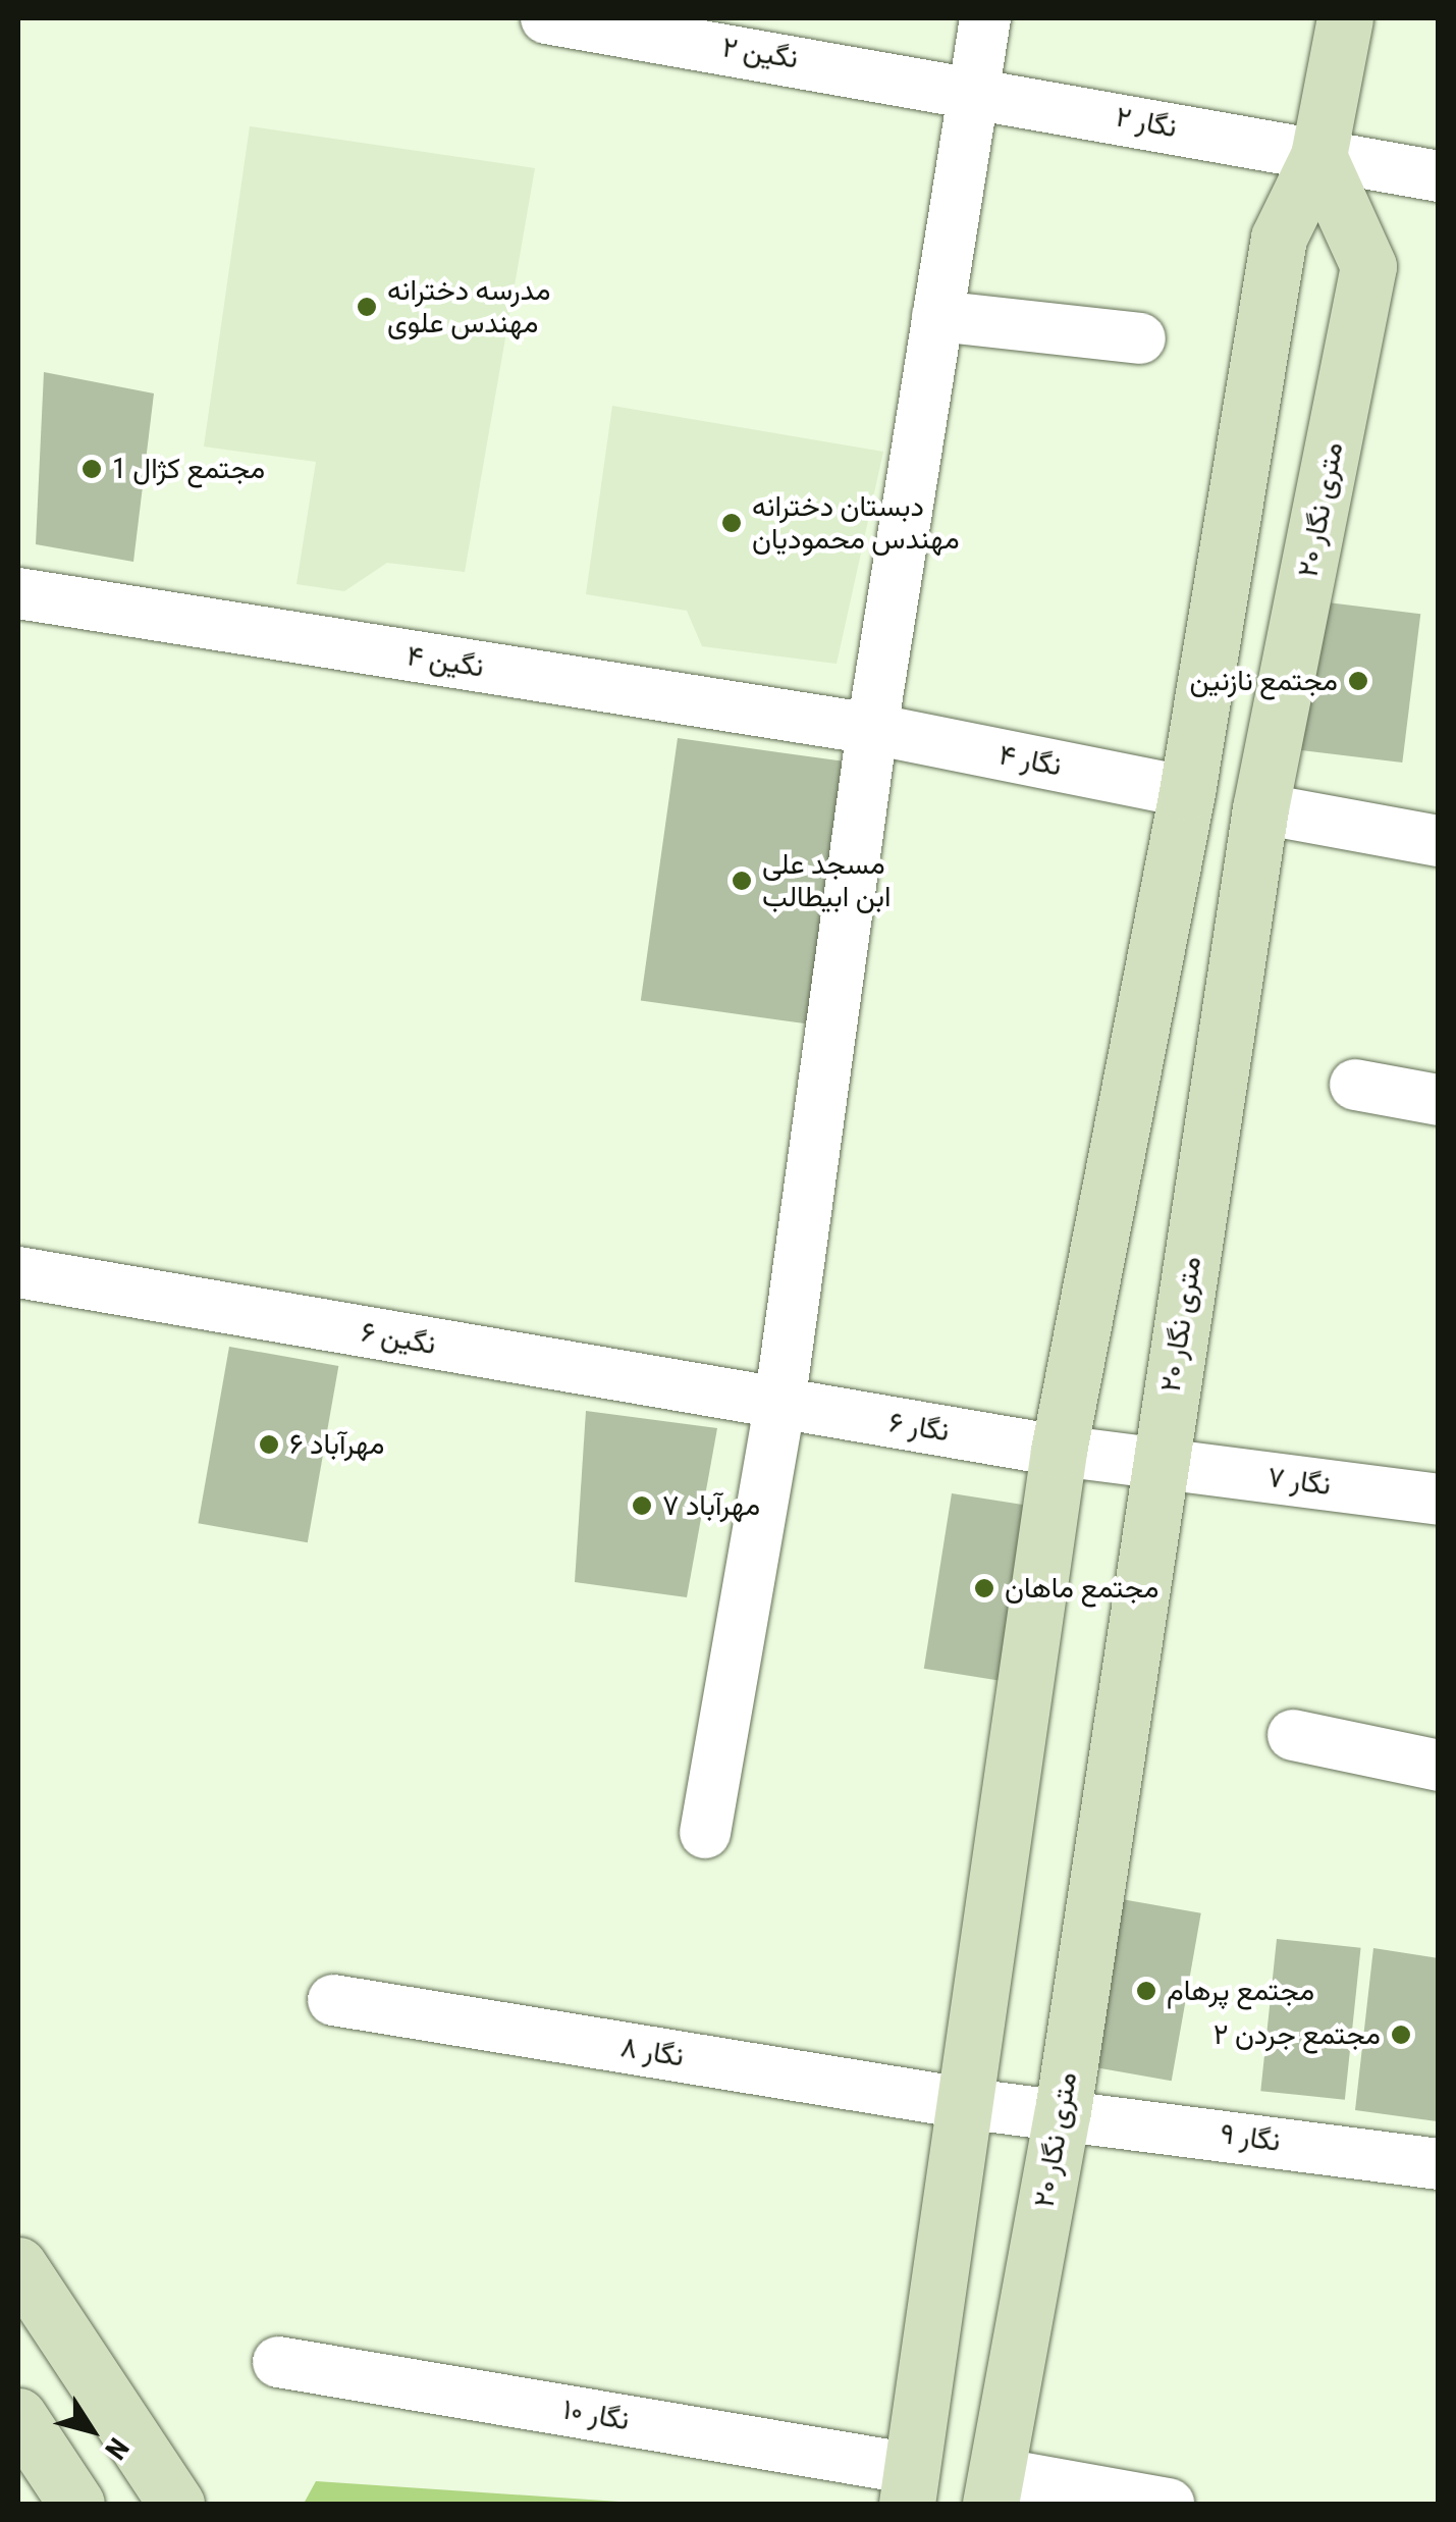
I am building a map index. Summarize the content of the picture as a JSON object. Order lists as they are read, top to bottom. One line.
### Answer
{"streets":{"street":["نگین ۲","نگار ۲","۲۰ متری نگار","نگین ۴","نگار ۴","نگین ۶","نگار ۶","نگار ۷","نگار ۸","نگار ۹","نگار ۱۰"]},"crossings":[["نگین ۲","نگار ۲"],["نگار ۲","۲۰ متری نگار"],["۲۰ متری نگار","نگار ۶"],["۲۰ متری نگار","نگار ۷"],["۲۰ متری نگار","نگار ۸"],["۲۰ متری نگار","نگار ۹"],["نگین ۴","نگار ۴"],["نگین ۶","نگار ۶"],["نگار ۶","نگار ۷"],["نگار ۸","نگار ۹"]],"places":["مدرسه دخترانه مهندس علوی","مجتمع کژال 1","دبستان دخترانه مهندس محمودیان","مجتمع نازنین","مسجد علی ابن ابیطالب","مهرآباد ۶","مهرآباد ۷","مجتمع ماهان","مجتمع پرهام","مجتمع جردن ۲"],"north":"bottom right"}
